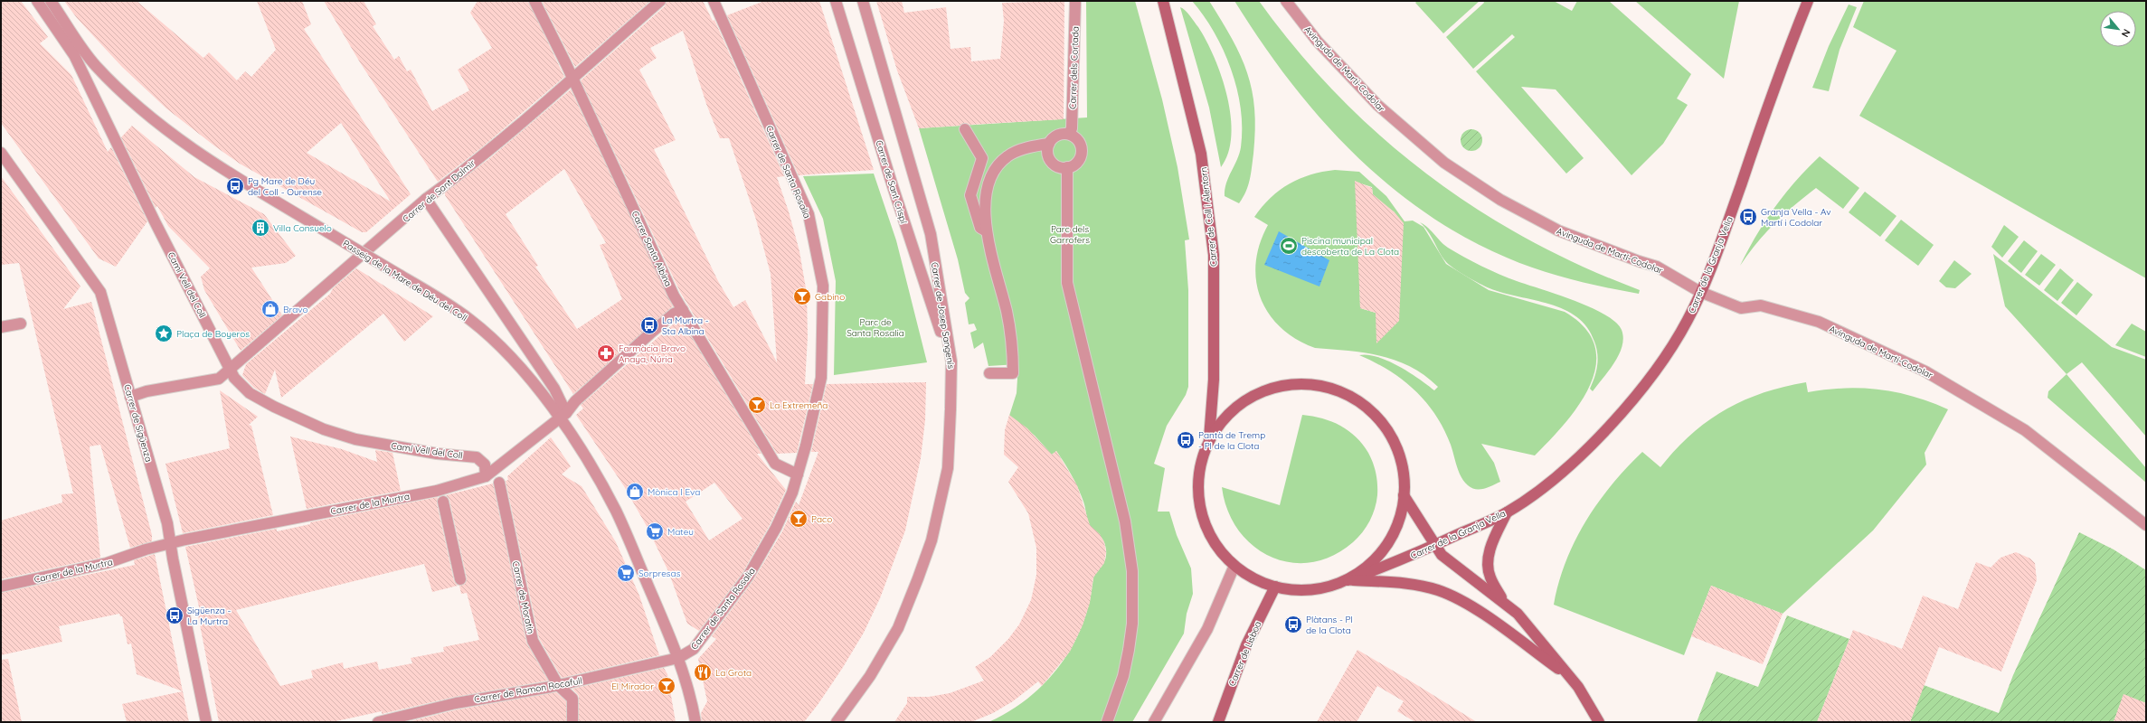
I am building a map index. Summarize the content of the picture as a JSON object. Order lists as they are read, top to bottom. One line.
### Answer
{"streets":{"street":["Carrer dels Cortada","Avinguda de Martí-Codolar","Carrer de Santa Rosalia","Carrer de Sant Crispí","Carrer de Sant Dalmir","Carrer de Coll i Alentorn","Carrer Santa Albina","Carrer de la Granja Vella","Passeig de la Mare de Déu del Coll","Camí Vell del Coll","Carrer de Josep Sangenís","Carrer de Sigüenza","Carrer de la Murtra","Carrer de Moratín","Carrer de Lisboa","Carrer de Ramon Rocafull"]},"crossings":[["Avinguda de Martí-Codolar","Carrer de la Granja Vella"],["Carrer de Santa Rosalia","Carrer Santa Albina"],["Carrer de Santa Rosalia","Passeig de la Mare de Déu del Coll"],["Carrer de Santa Rosalia","Carrer de Ramon Rocafull"],["Carrer de Sant Crispí","Carrer de Josep Sangenís"],["Carrer de Sant Dalmir","Carrer Santa Albina"],["Carrer de Sant Dalmir","Passeig de la Mare de Déu del Coll"],["Carrer de Sant Dalmir","Camí Vell del Coll"],["Carrer de Sant Dalmir","Carrer de Sigüenza"],["Carrer Santa Albina","Carrer de la Murtra"],["Passeig de la Mare de Déu del Coll","Carrer de la Murtra"],["Passeig de la Mare de Déu del Coll","Carrer de Ramon Rocafull"],["Camí Vell del Coll","Carrer de la Murtra"],["Carrer de Sigüenza","Carrer de la Murtra"],["Carrer de Moratín","Carrer de Ramon Rocafull"]],"parks":["Parc dels Garrofers","Parc de Santa Rosalia"],"places":{"bus stop":["Pg Mare de Déu del Coll - Ourense","Granja Vella - Av Martí i Codolar","La Murtra - Sta Albina","Pantà de Tremp - Pl de la Clota","Sigüenza - La Murtra","Plàtans - Pl de la Clota"],"building":["Villa Consuelo"],"sports":["Piscina municipal descoberta de La Clota"],"bar":["Gabino","La Extremeña","Paco","El Mirador"],"shop":["Bravo","Mònica I Eva"],"place":["Plaça de Boyeros"],"pharmacy":["Farmàcia Bravo Anaya, Núria"],"supermarket":["Mateu","Sorpresas"],"restaurant":["La Grota"]},"north":"bottom right"}
